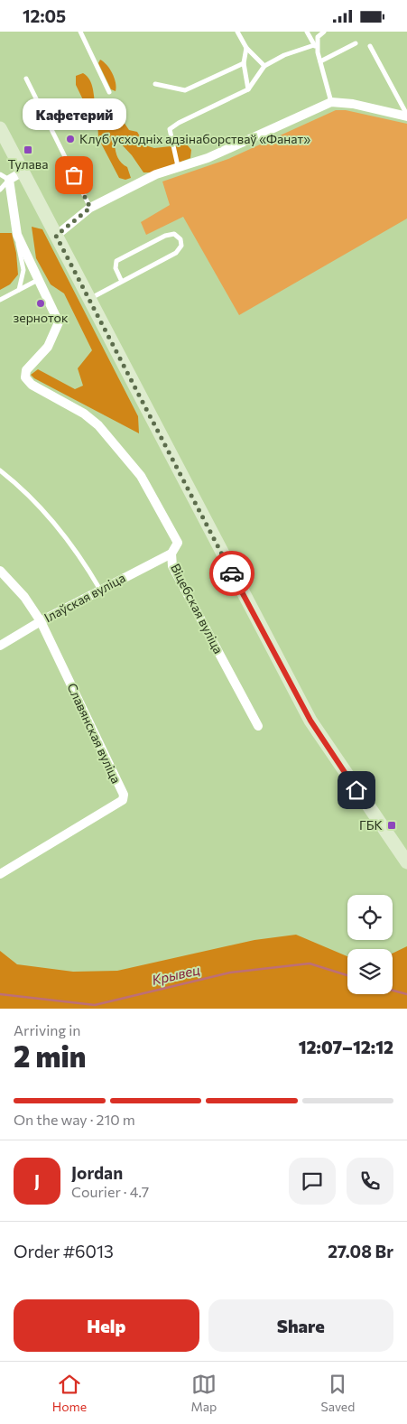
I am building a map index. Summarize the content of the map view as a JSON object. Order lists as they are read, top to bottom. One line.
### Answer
{"streets":{"street":["Ілаўская вуліца","Віцебская вуліца","Славянская вуліца"]},"crossings":[["Ілаўская вуліца","Віцебская вуліца"],["Ілаўская вуліца","Славянская вуліца"]],"water":["Крывец"],"places":{"other":["Клуб усходніх адзінаборстваў «Фанат»","Кафетерий","зерноток"],"transit":["Тулава","ГБК"]},"page":{"status":"12:05","bubble":"Кафетерий","heading":["2 min","Arriving in","12:07–12:12"],"panel":["Jordan","Courier · 4.7","Order #6013","27.08 Br"],"bar":"On the way · 210 m","round":"J","buttons":["Help","Share"],"tabs":["Home","Map","Saved"]}}
